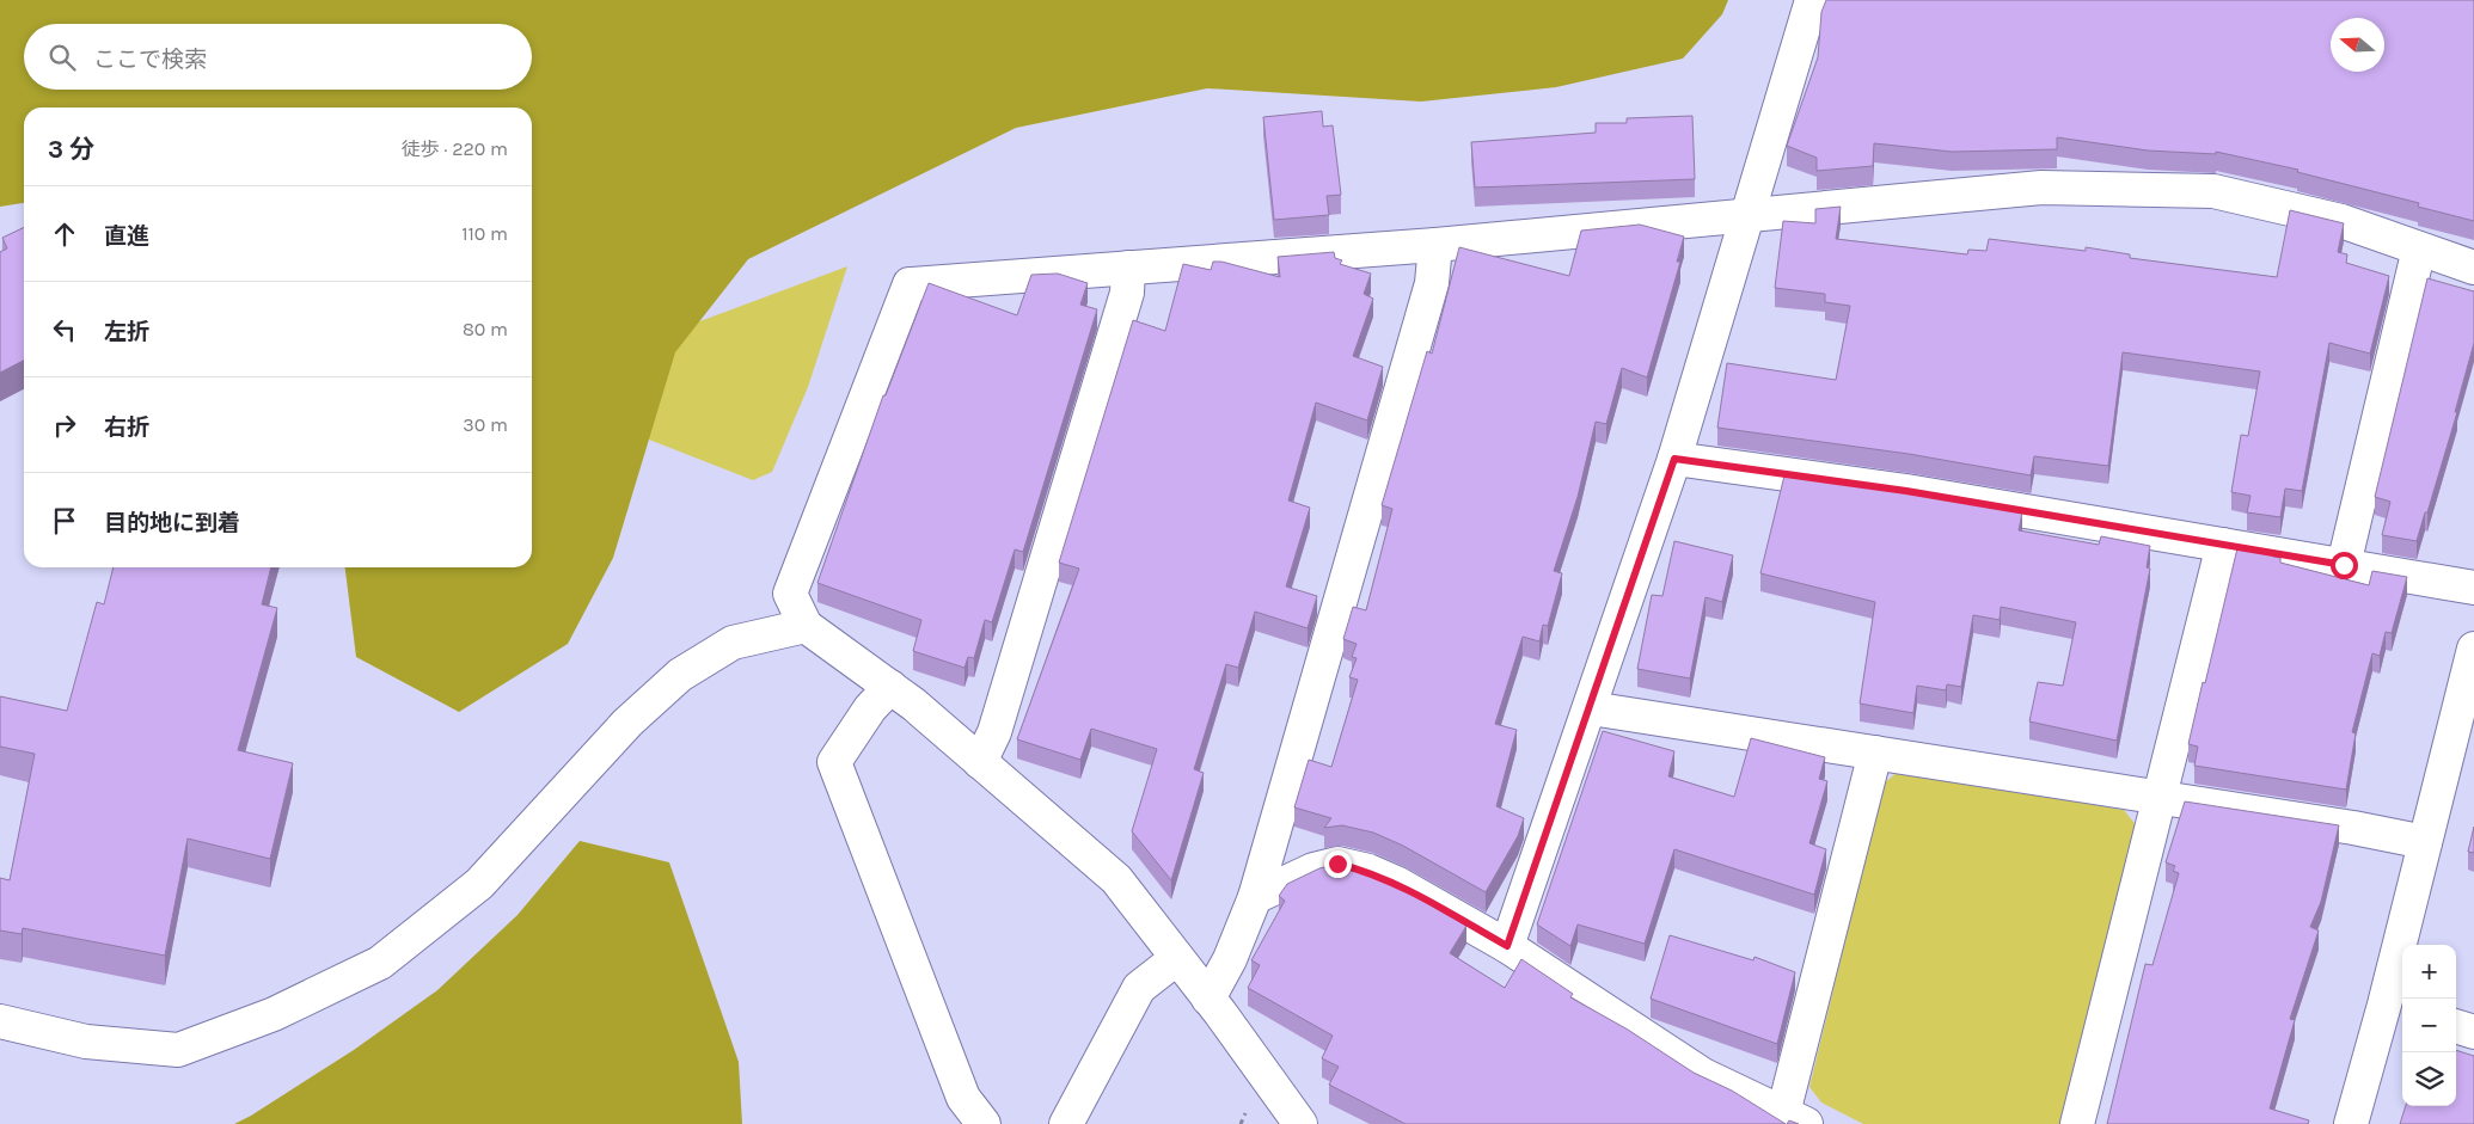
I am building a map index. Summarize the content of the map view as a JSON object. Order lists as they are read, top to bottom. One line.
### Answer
{"north":"left","page":{"search":"ここで検索","heading":["3 分","徒歩 · 220 m"],"list":[["直進","110 m"],["左折","80 m"],["右折","30 m"],"目的地に到着"],"map_buttons":["+","−"]}}
